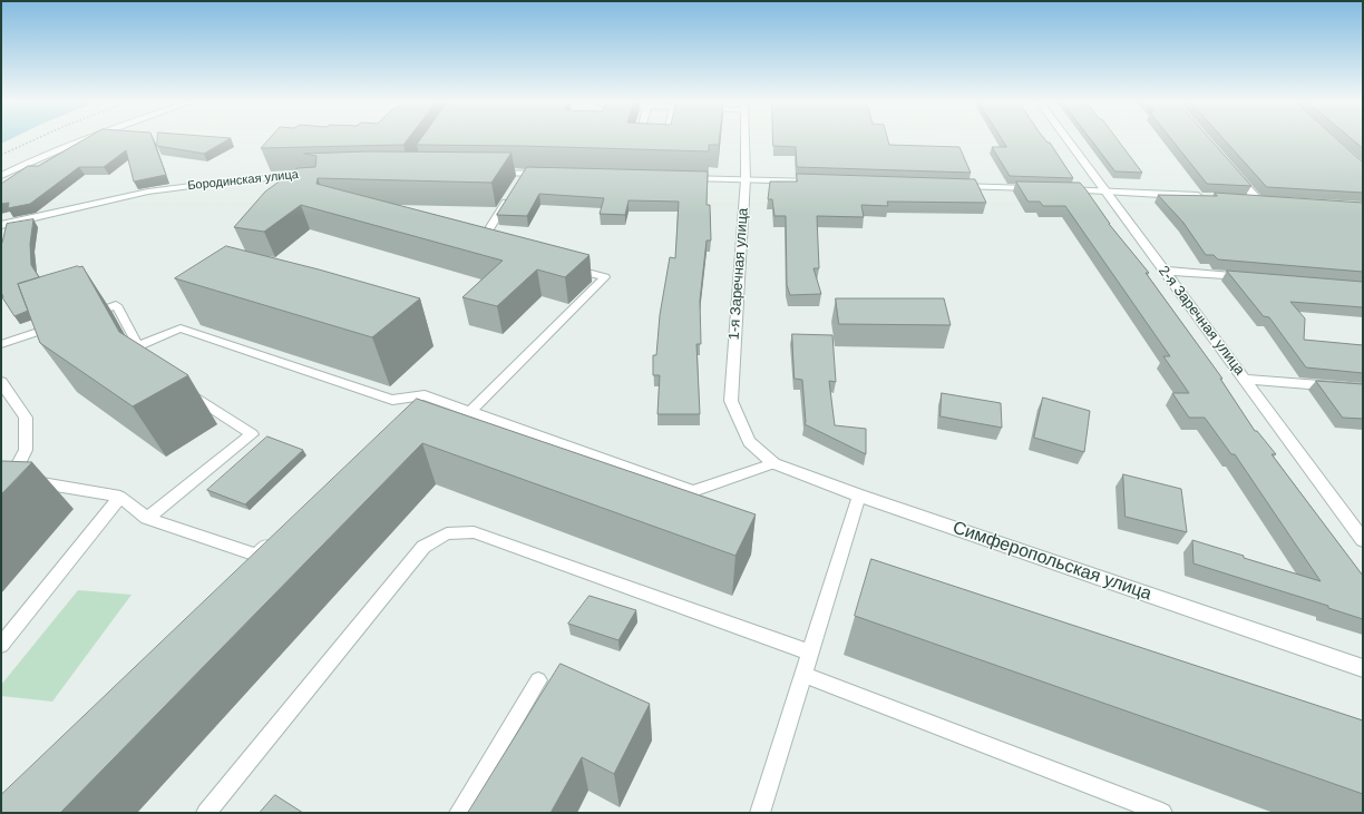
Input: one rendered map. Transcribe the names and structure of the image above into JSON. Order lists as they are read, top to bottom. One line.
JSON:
{"streets":{"street":["Бородинская улица","1-я Заречная улица","2-я Заречная улица","Симферопольская улица"]},"crossings":[["1-я Заречная улица","Симферопольская улица"]]}
